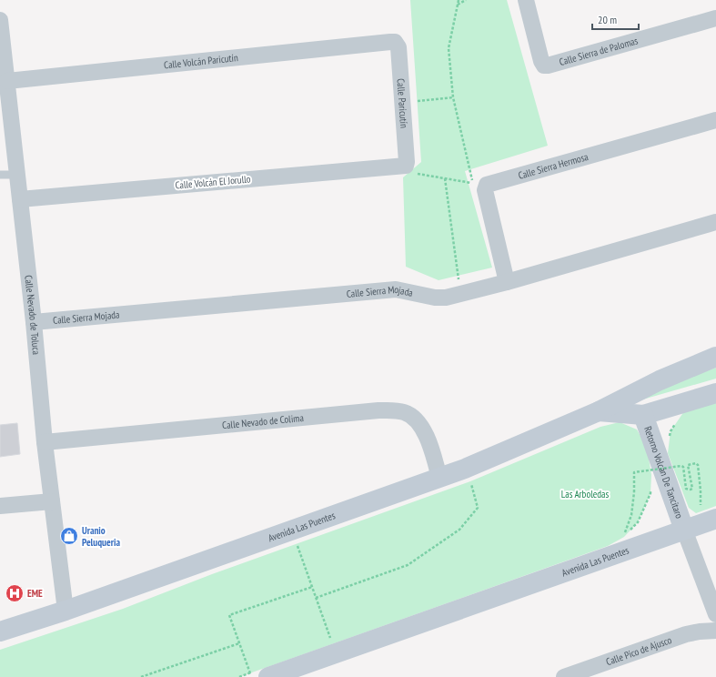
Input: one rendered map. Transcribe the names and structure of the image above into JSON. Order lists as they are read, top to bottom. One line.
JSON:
{"streets":{"street":["Calle Sierra de Palomas","Calle Volcán Paricutín","Calle Paricutín","Calle Sierra Hermosa","Calle Volcán El Jorullo","Calle Sierra Mojada","Calle Nevado de Toluca","Calle Nevado de Colima","Retorno Volcán De Tancítaro","Avenida Las Puentes","Calle Pico de Ajusco"]},"crossings":[["Calle Volcán Paricutín","Calle Paricutín"],["Calle Volcán Paricutín","Calle Nevado de Toluca"],["Calle Paricutín","Calle Volcán El Jorullo"],["Calle Sierra Hermosa","Calle Sierra Mojada"],["Calle Volcán El Jorullo","Calle Nevado de Toluca"],["Calle Sierra Mojada","Calle Nevado de Toluca"],["Calle Nevado de Toluca","Calle Nevado de Colima"],["Calle Nevado de Toluca","Avenida Las Puentes"],["Calle Nevado de Colima","Avenida Las Puentes"],["Retorno Volcán De Tancítaro","Avenida Las Puentes"]],"parks":["Las Arboledas"],"places":{"shop":["Uranio Peluqueria"],"hospital":["EME"]},"scale_bar":"20 m"}
